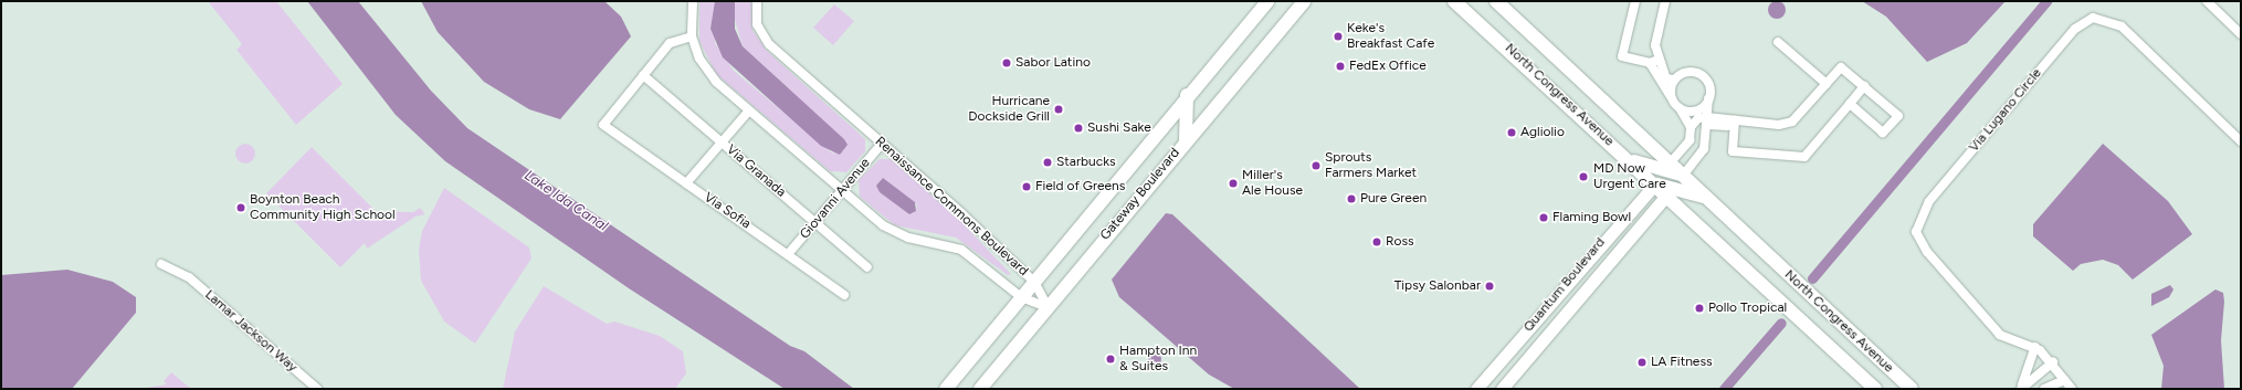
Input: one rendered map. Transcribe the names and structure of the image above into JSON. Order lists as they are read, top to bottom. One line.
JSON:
{"streets":{"main road":["North Congress Avenue","Gateway Boulevard"],"street":["Via Lugano Circle","Via Granada","Giovanni Avenue","Renaissance Commons Boulevard","Via Sofia","Quantum Boulevard","Lamar Jackson Way"]},"crossings":[["North Congress Avenue","Quantum Boulevard"],["Via Granada","Giovanni Avenue"],["Via Granada","Via Sofia"],["Gateway Boulevard","Renaissance Commons Boulevard"],["Giovanni Avenue","Renaissance Commons Boulevard"],["Giovanni Avenue","Via Sofia"]],"water":["Lake Ida Canal"],"places":["Keke's Breakfast Cafe","Sabor Latino","FedEx Office","Hurricane Dockside Grill","Sushi Sake","Agliolio","Starbucks","Sprouts Farmers Market","MD Now Urgent Care","Miller's Ale House","Field of Greens","Pure Green","Boynton Beach Community High School","Flaming Bowl","Ross","Tipsy Salonbar","Pollo Tropical","Hampton Inn & Suites","LA Fitness"]}
